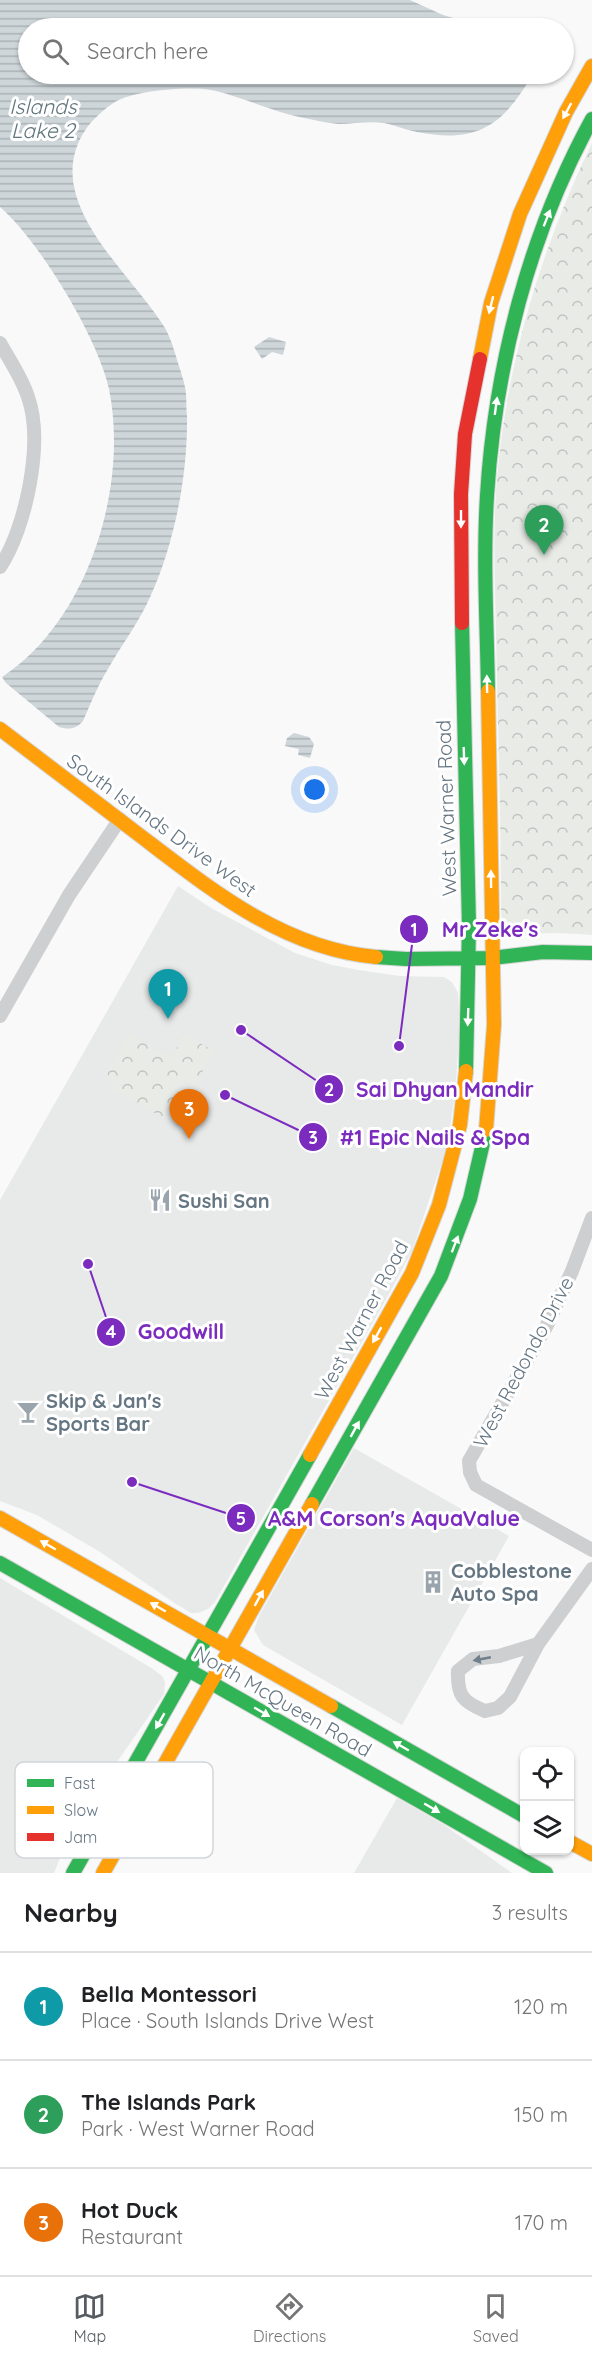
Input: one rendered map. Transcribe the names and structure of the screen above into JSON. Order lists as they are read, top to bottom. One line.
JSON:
{"streets":{"main road":["West Warner Road","South Islands Drive West","North McQueen Road"],"street":["West Redondo Drive"]},"crossings":[["West Warner Road","South Islands Drive West"],["West Warner Road","North McQueen Road"]],"water":["Islands Lake 2"],"places":{"other":["Sai Dhyan Mandir","Mr Zeke's","#1 Epic Nails & Spa","Goodwill","A&M Corson's AquaValue"],"restaurant":["Sushi San"],"bar":["Skip & Jan's Sports Bar"],"building":["Cobblestone Auto Spa"]},"legend":["Fast","Slow","Jam"],"page":{"search":"Search here","pins":["2","1","3"],"heading":["Nearby","3 results"],"list":[{"mark":"1","name":"Bella Montessori","note":"Place · South Islands Drive West","value":"120 m"},{"mark":"2","name":"The Islands Park","note":"Park · West Warner Road","value":"150 m"},{"mark":"3","name":"Hot Duck","note":"Restaurant","value":"170 m"}],"nav":["Map","Directions","Saved"]}}
